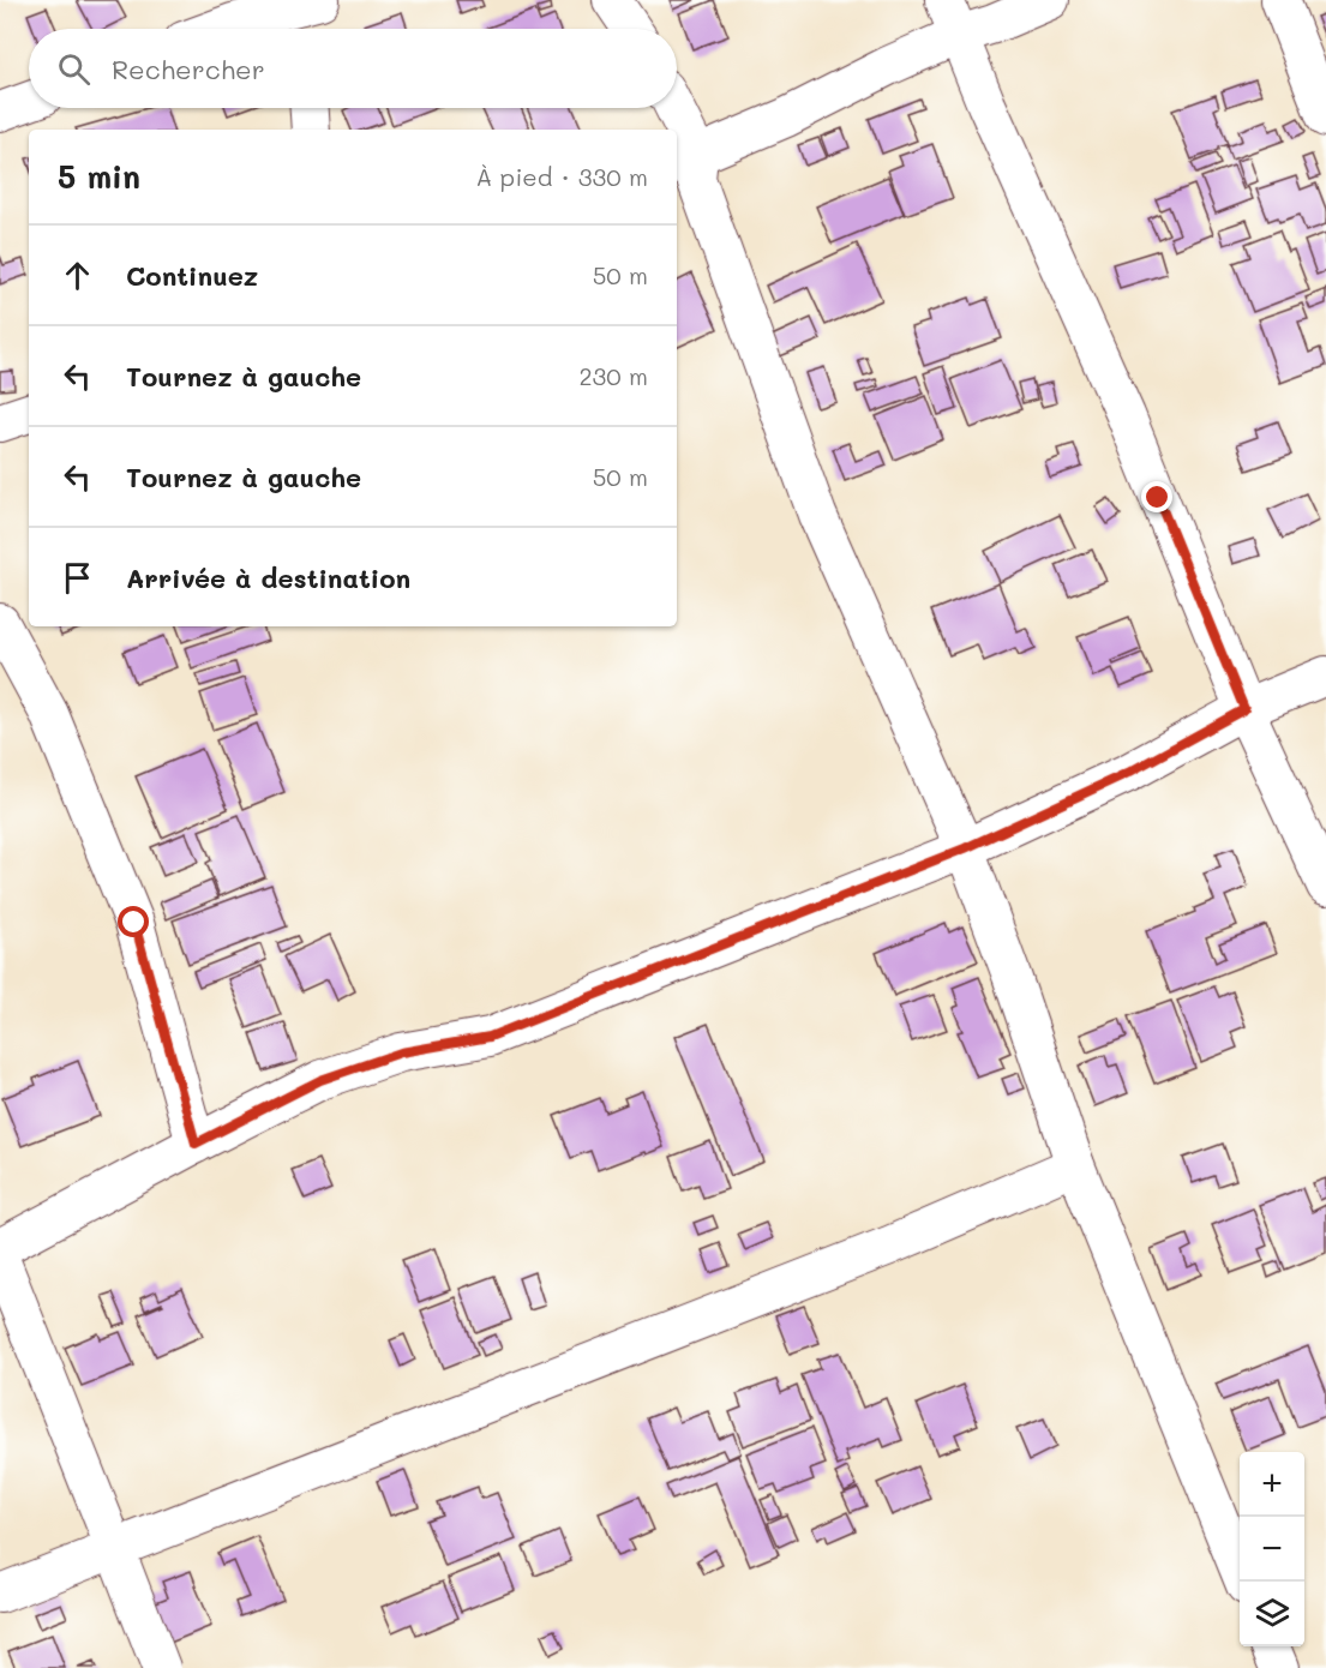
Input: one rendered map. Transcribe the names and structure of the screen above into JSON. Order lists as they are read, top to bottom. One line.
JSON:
{"page":{"search":"Rechercher","heading":["5 min","À pied · 330 m"],"list":[["Continuez","50 m"],["Tournez à gauche","230 m"],["Tournez à gauche","50 m"],"Arrivée à destination"],"map_buttons":["+","−"]}}
